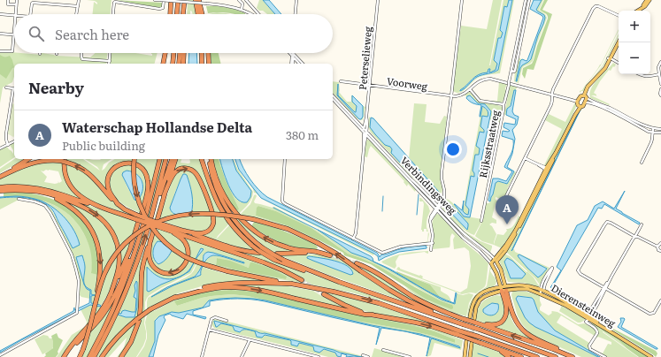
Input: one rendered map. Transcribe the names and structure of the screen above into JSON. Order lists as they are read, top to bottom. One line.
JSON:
{"streets":{"main road":["Verbindingsweg","Dierensteinweg"],"street":["Peterselieweg","Voorweg","Rijksstraatweg"]},"crossings":[["Peterselieweg","Voorweg"],["Peterselieweg","Verbindingsweg"],["Verbindingsweg","Dierensteinweg"]],"page":{"map_buttons":["+","−"],"search":"Search here","heading":"Nearby","list":[{"mark":"A","name":"Waterschap Hollandse Delta","note":"Public building","value":"380 m"}],"pins":"A"}}
